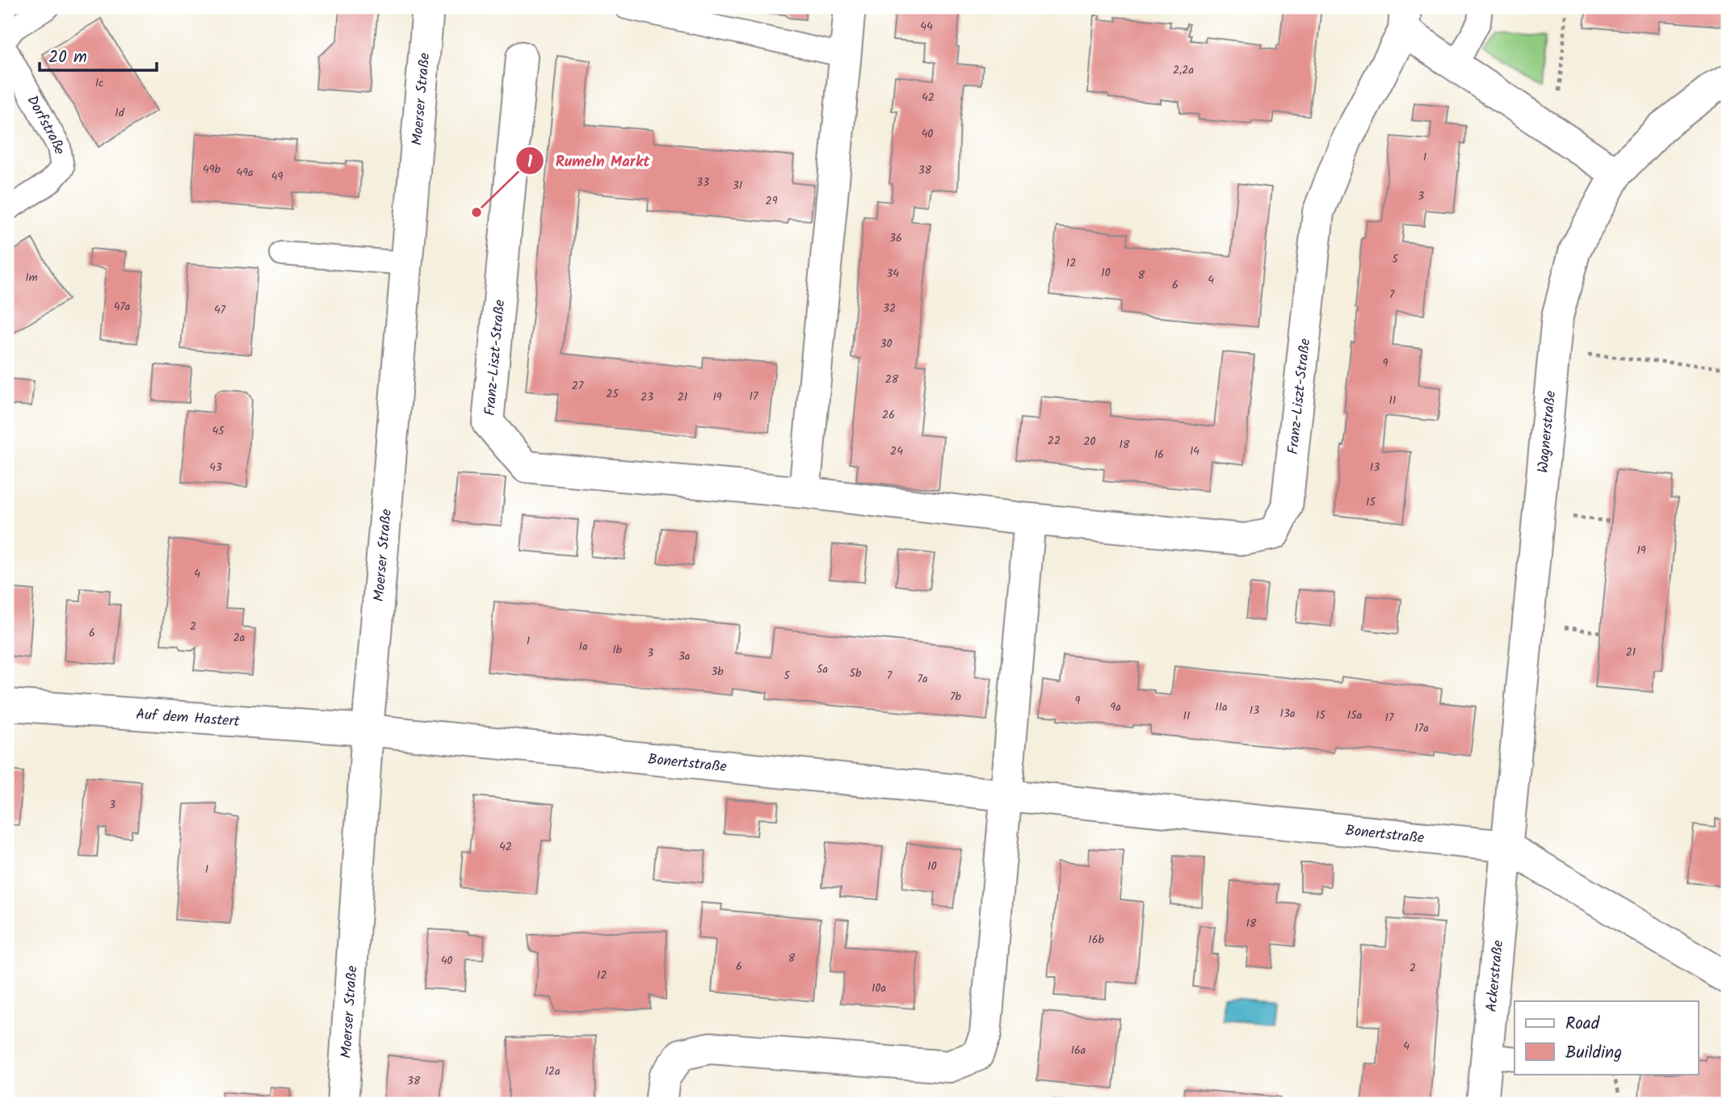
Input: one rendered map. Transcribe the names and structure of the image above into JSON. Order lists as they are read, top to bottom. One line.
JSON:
{"streets":{"street":["Moerser Straße","Franz-Liszt-Straße","Wagnerstraße","Auf dem Hastert","Bonertstraße","Ackerstraße"],"lane":["Dorfstraße"]},"crossings":[["Moerser Straße","Auf dem Hastert"],["Moerser Straße","Bonertstraße"],["Franz-Liszt-Straße","Wagnerstraße"],["Wagnerstraße","Bonertstraße"],["Wagnerstraße","Ackerstraße"],["Auf dem Hastert","Bonertstraße"],["Bonertstraße","Ackerstraße"]],"places":["Rumeln Markt"],"house_numbers":["44","2,2a","1c","42","1d","40","1","49b","38","49a","49","33","31","3","29","36","5","12","10","34","8","1m","4","6","7","47a","32","47","30","9","28","27","25","17","23","21","19","11","26","45","22","20","18","24","14","16","43","13","15","19","4","2","6","2a","1","1a","1b","21","3","3a","5a","3b","5b","5","7","7a","7b","9","9a","11a","13","13a","15","15a","11","17","17a","3","42","10","1","18","16b","8","40","6","2","12","10a","4","16a","12a","38"],"legend":["Road","Building"],"scale_bar":"20 m"}
